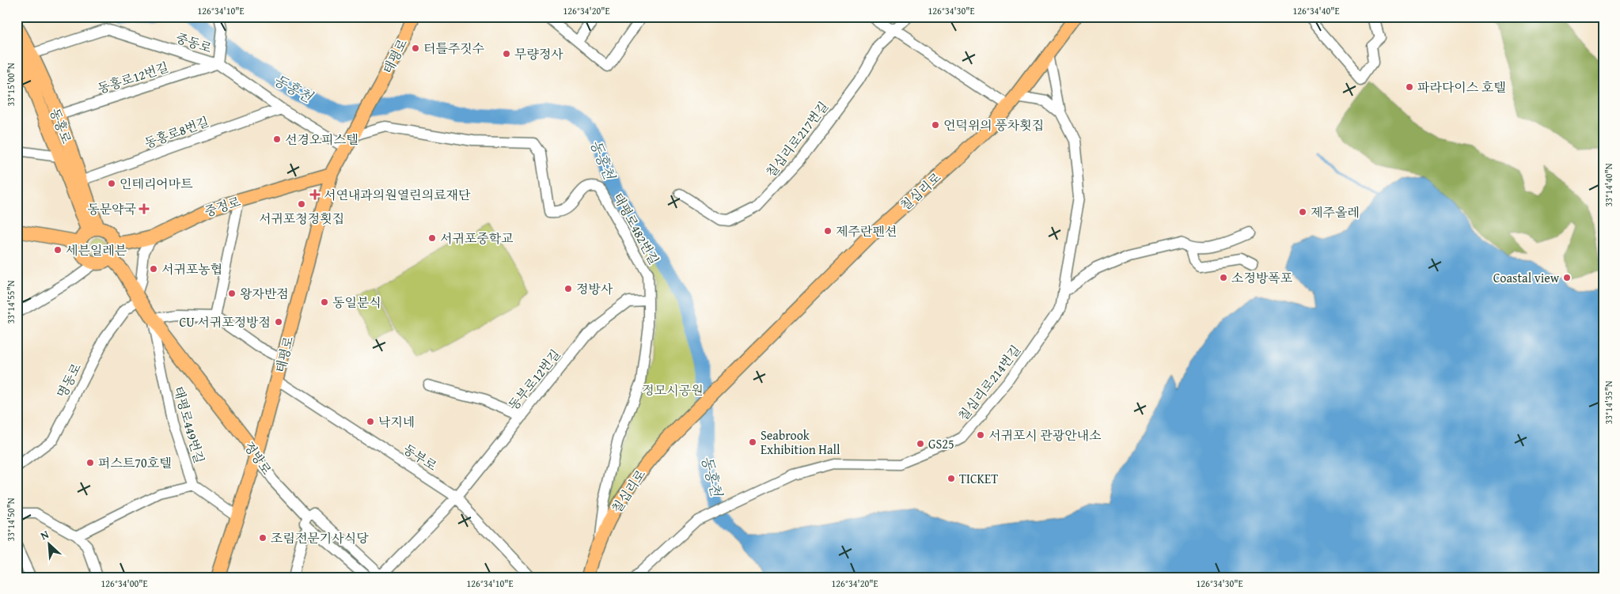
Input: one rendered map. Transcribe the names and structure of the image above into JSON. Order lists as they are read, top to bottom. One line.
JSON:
{"streets":{"main road":["태평로","동홍로","칠십리로","중정로","정방로"],"street":["중동로","동홍로12번길","동홍로8번길","칠십리로217번길","태평로482번길","동부로12번길","명동로","칠십리로214번길","태평로449번길","동부로"]},"crossings":[["중동로","태평로"],["중동로","동홍로12번길"],["중동로","동홍로"],["중동로","동홍로8번길"],["중동로","태평로482번길"],["태평로","중정로"],["태평로","태평로482번길"],["태평로","동부로"],["태평로","정방로"],["동홍로12번길","동홍로"],["동홍로","동홍로8번길"],["동홍로","중정로"],["동홍로","정방로"],["칠십리로","태평로482번길"],["칠십리로","칠십리로214번길"],["중정로","정방로"],["태평로482번길","동부로12번길"],["동부로12번길","동부로"],["명동로","정방로"],["태평로449번길","정방로"]],"water":["동홍천"],"parks":["정모시공원"],"places":{"other":["터틀주짓수","무량정사","파라다이스 호텔","언덕위의 풍차횟집","선경오피스텔","인테리어마트","서귀포청정횟집","제주올레","제주란펜션","서귀포중학교","세븐일레븐","서귀포농협","소정방폭포","Coastal view","정방사","왕자반점","동일분식","CU 서귀포정방점","낙지네","서귀포시 관광안내소","Seabrook Exhibition Hall","GS25","퍼스트70호텔","TICKET","조림전문기사식당"],"health":["서연내과의원열린의료재단","동문약국"]},"north":"top left","coordinates":["126°34'10\"E","126°34'20\"E","126°34'30\"E","126°34'40\"E","33°15'00\"N","33°14'40\"N","33°14'55\"N","33°14'35\"N","33°14'50\"N","126°34'00\"E"]}
